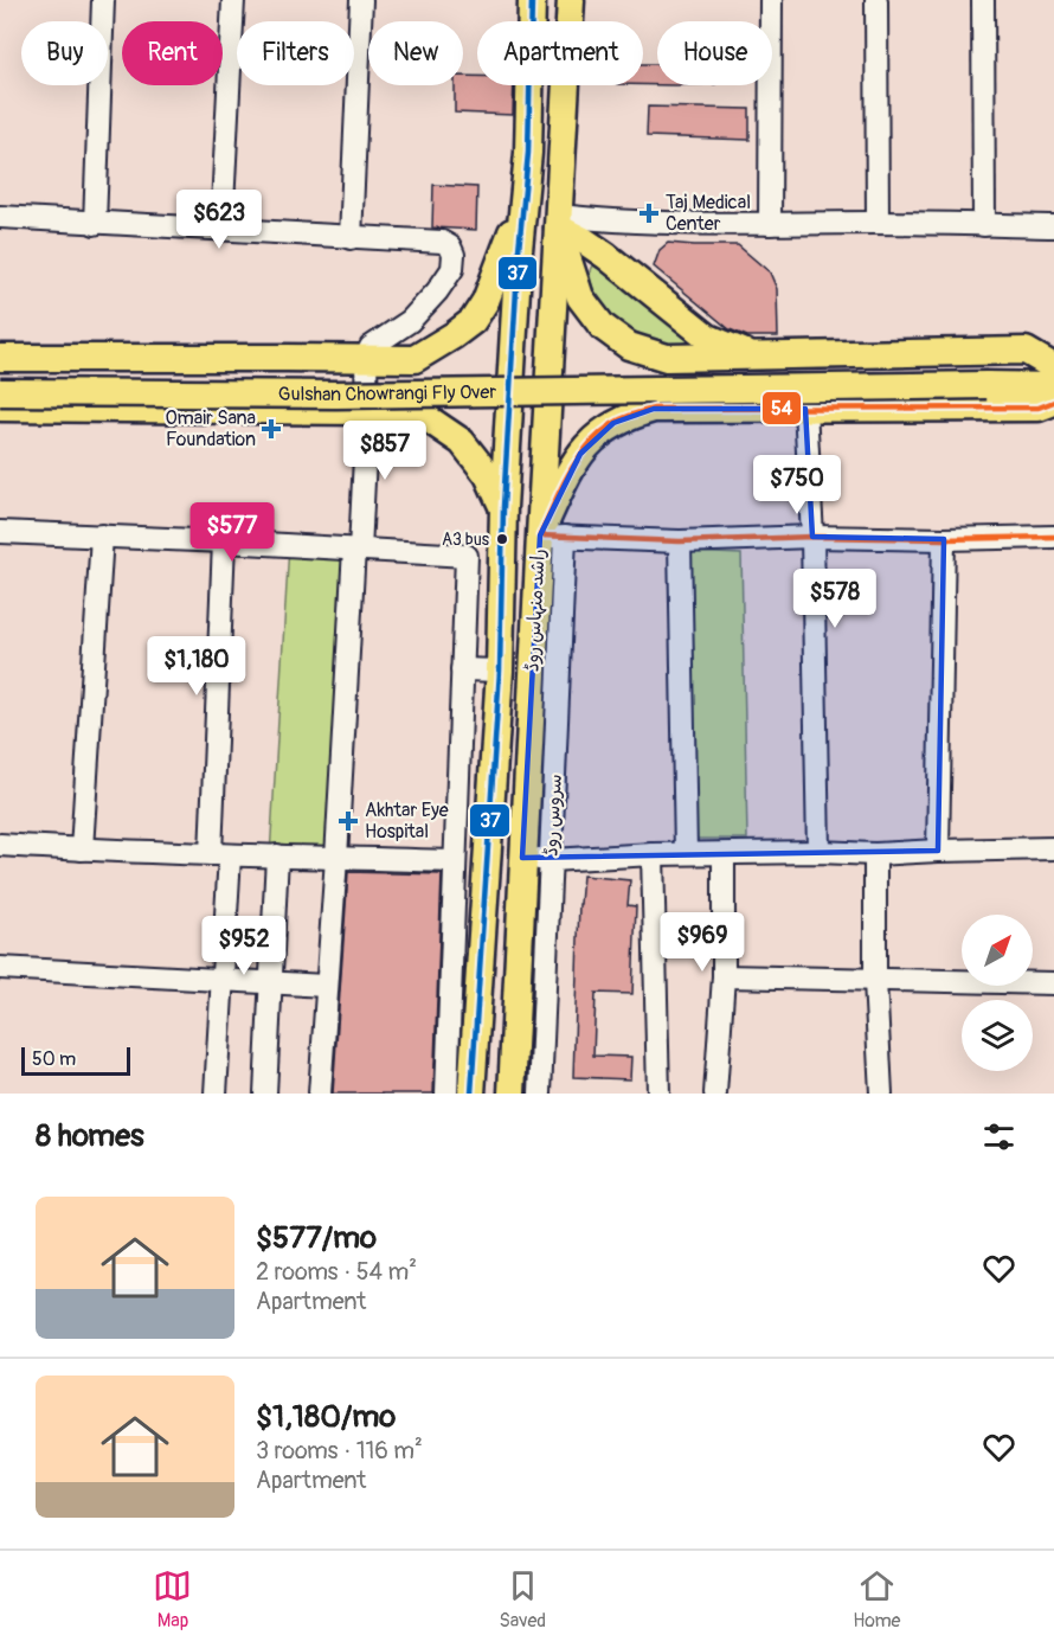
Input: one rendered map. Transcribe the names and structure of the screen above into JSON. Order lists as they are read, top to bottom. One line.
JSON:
{"streets":{"main road":["Gulshan Chowrangi Fly Over","راشد منہاس روڈ"],"street":["سروس روڈ"]},"crossings":[["راشد منہاس روڈ","سروس روڈ"]],"places":{"health":["Taj Medical Center","Omair Sana Foundation","Akhtar Eye Hospital"],"other":["A3 bus"]},"lines":["transit line 37","transit line 54"],"scale_bar":"50 m","north":"top right","page":{"chip":["Buy","Rent","Filters","New","Apartment","House"],"price":["$623","$857","$750","$577","$578","$1,180","$969","$952"],"scale":"50 m","heading":"8 homes","list":[{"name":"$577/mo","note":"2 rooms · 54 m² · Apartment"},{"name":"$1,180/mo","note":"3 rooms · 116 m² · Apartment"}],"tabs":["Map","Saved","Home"]}}
